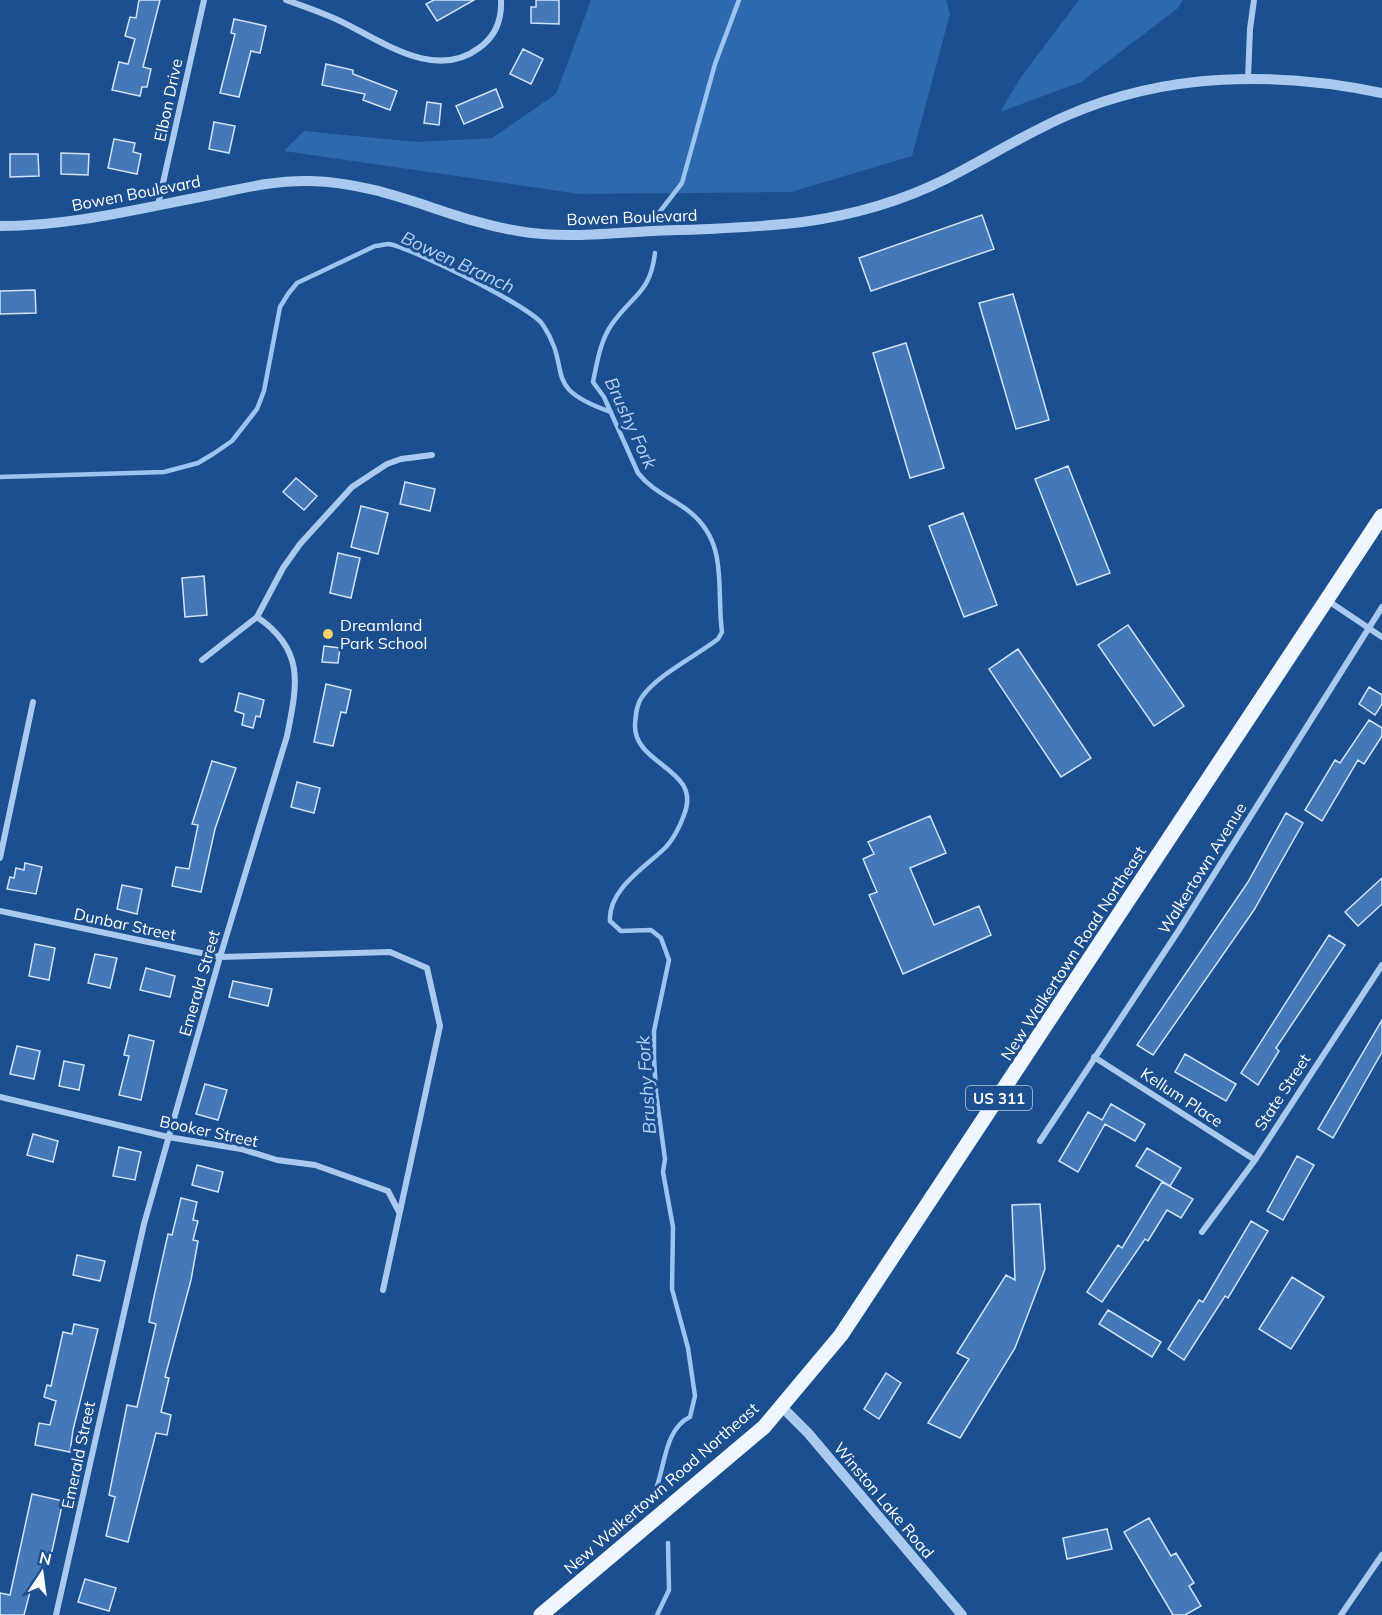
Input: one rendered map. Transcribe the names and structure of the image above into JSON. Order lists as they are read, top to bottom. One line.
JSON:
{"streets":{"main road":["New Walkertown Road Northeast","US 311"],"street":["Elbon Drive","Bowen Boulevard","Walkertown Avenue","Dunbar Street","Emerald Street","State Street","Kellum Place","Booker Street","Winston Lake Road"]},"crossings":[["Elbon Drive","Bowen Boulevard"],["Walkertown Avenue","Kellum Place"],["Dunbar Street","Emerald Street"],["Dunbar Street","Booker Street"],["New Walkertown Road Northeast","Winston Lake Road"],["Emerald Street","Booker Street"],["State Street","Kellum Place"]],"water":["Bowen Branch","Brushy Fork"],"places":["Dreamland Park School"],"north":"top"}
